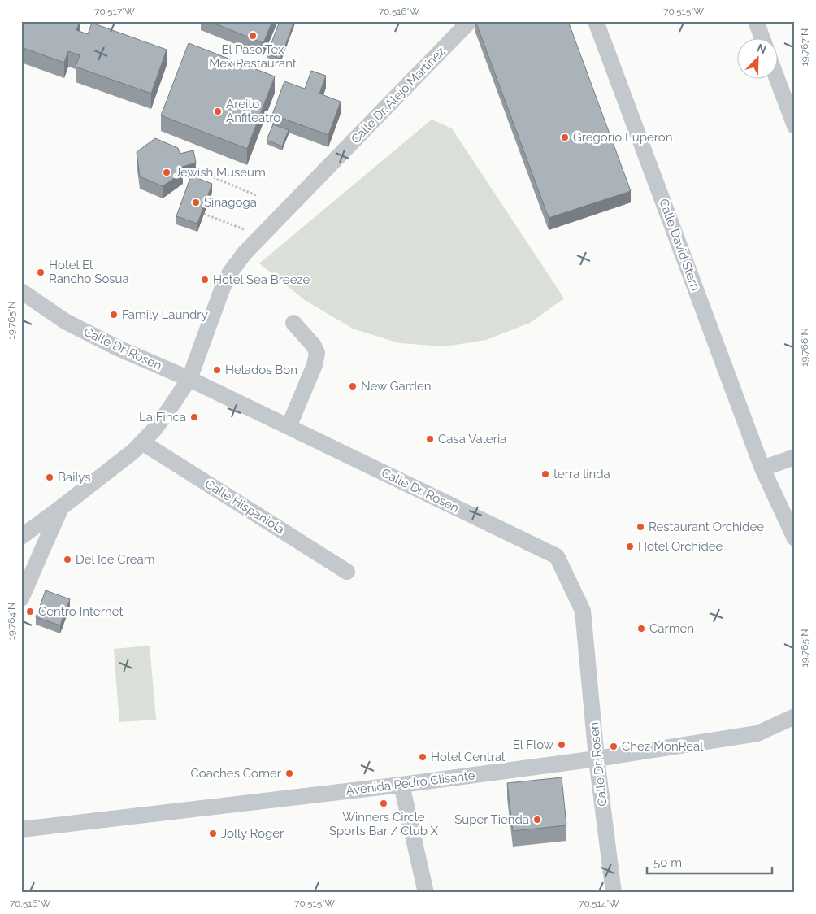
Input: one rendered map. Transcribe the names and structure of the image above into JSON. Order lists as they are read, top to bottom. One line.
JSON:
{"streets":{"street":["Calle Dr. Alejo Martínez","Calle David Stern","Calle Dr. Rosen","Calle Hispaniola","Avenida Pedro Clisante"]},"crossings":[["Calle Dr. Alejo Martínez","Calle Dr. Rosen"],["Calle Dr. Alejo Martínez","Calle Hispaniola"],["Calle Dr. Rosen","Avenida Pedro Clisante"]],"places":["El Paso Tex Mex Restaurant","Areito Anfiteatro","Gregorio Luperon","Jewish Museum","Sinagoga","Hotel El Rancho Sosua","Hotel Sea Breeze","Family Laundry","Helados Bon","New Garden","La Finca","Casa Valeria","terra linda","Bailys","Restaurant Orchidee","Hotel Orchidee","Del Ice Cream","Centro Internet","Carmen","El Flow","Chez MonReal","Hotel Central","Coaches Corner","Winners Circle Sports Bar / Club X","Super Tienda","Jolly Roger"],"scale_bar":"50 m","north":"top right","coordinates":["70.517°W","70.516°W","70.515°W","19.767°N","19.765°N","19.766°N","19.764°N","70.514°W"]}
